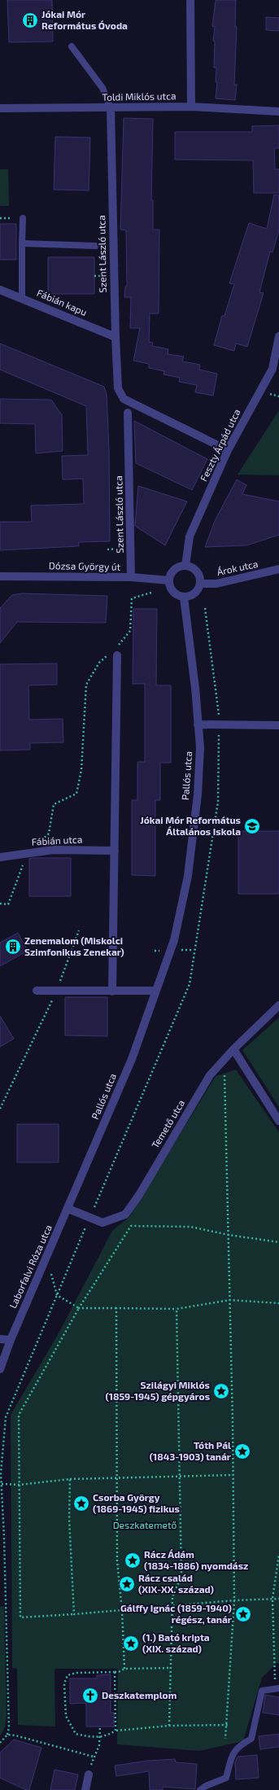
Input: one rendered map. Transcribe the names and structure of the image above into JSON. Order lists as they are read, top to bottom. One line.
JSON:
{"streets":{"street":["Toldi Miklós utca","Szent László utca","Fábián kapu","Feszty Árpád utca","Dózsa György út","Árok utca","Pallós utca","Fábián utca","Temető utca","Laborfalvi Róza utca"]},"crossings":[["Toldi Miklós utca","Szent László utca"],["Szent László utca","Fábián kapu"],["Szent László utca","Feszty Árpád utca"],["Szent László utca","Dózsa György út"],["Feszty Árpád utca","Dózsa György út"],["Feszty Árpád utca","Árok utca"],["Feszty Árpád utca","Pallós utca"],["Dózsa György út","Árok utca"],["Dózsa György út","Pallós utca"],["Árok utca","Pallós utca"],["Pallós utca","Temető utca"],["Pallós utca","Laborfalvi Róza utca"],["Temető utca","Laborfalvi Róza utca"]],"parks":["Deszkatemető"],"places":{"building":["Jókai Mór Református Óvoda","Zenemalom (Miskolci Szimfonikus Zenekar)"],"school or university":["Jókai Mór Református Általános Iskola"],"place":["Szilágyi Miklós (1859-1945) gépgyáros","Tóth Pál (1843-1903) tanár","Csorba György (1869-1945) fizikus","Rácz Ádám (1834-1886) nyomdász","Rácz család (XIX-XX. század)","Gálffy Ignác (1859-1940) régész, tanár","(1.) Bató kripta (XIX. század)"],"church":["Deszkatemplom"]}}
